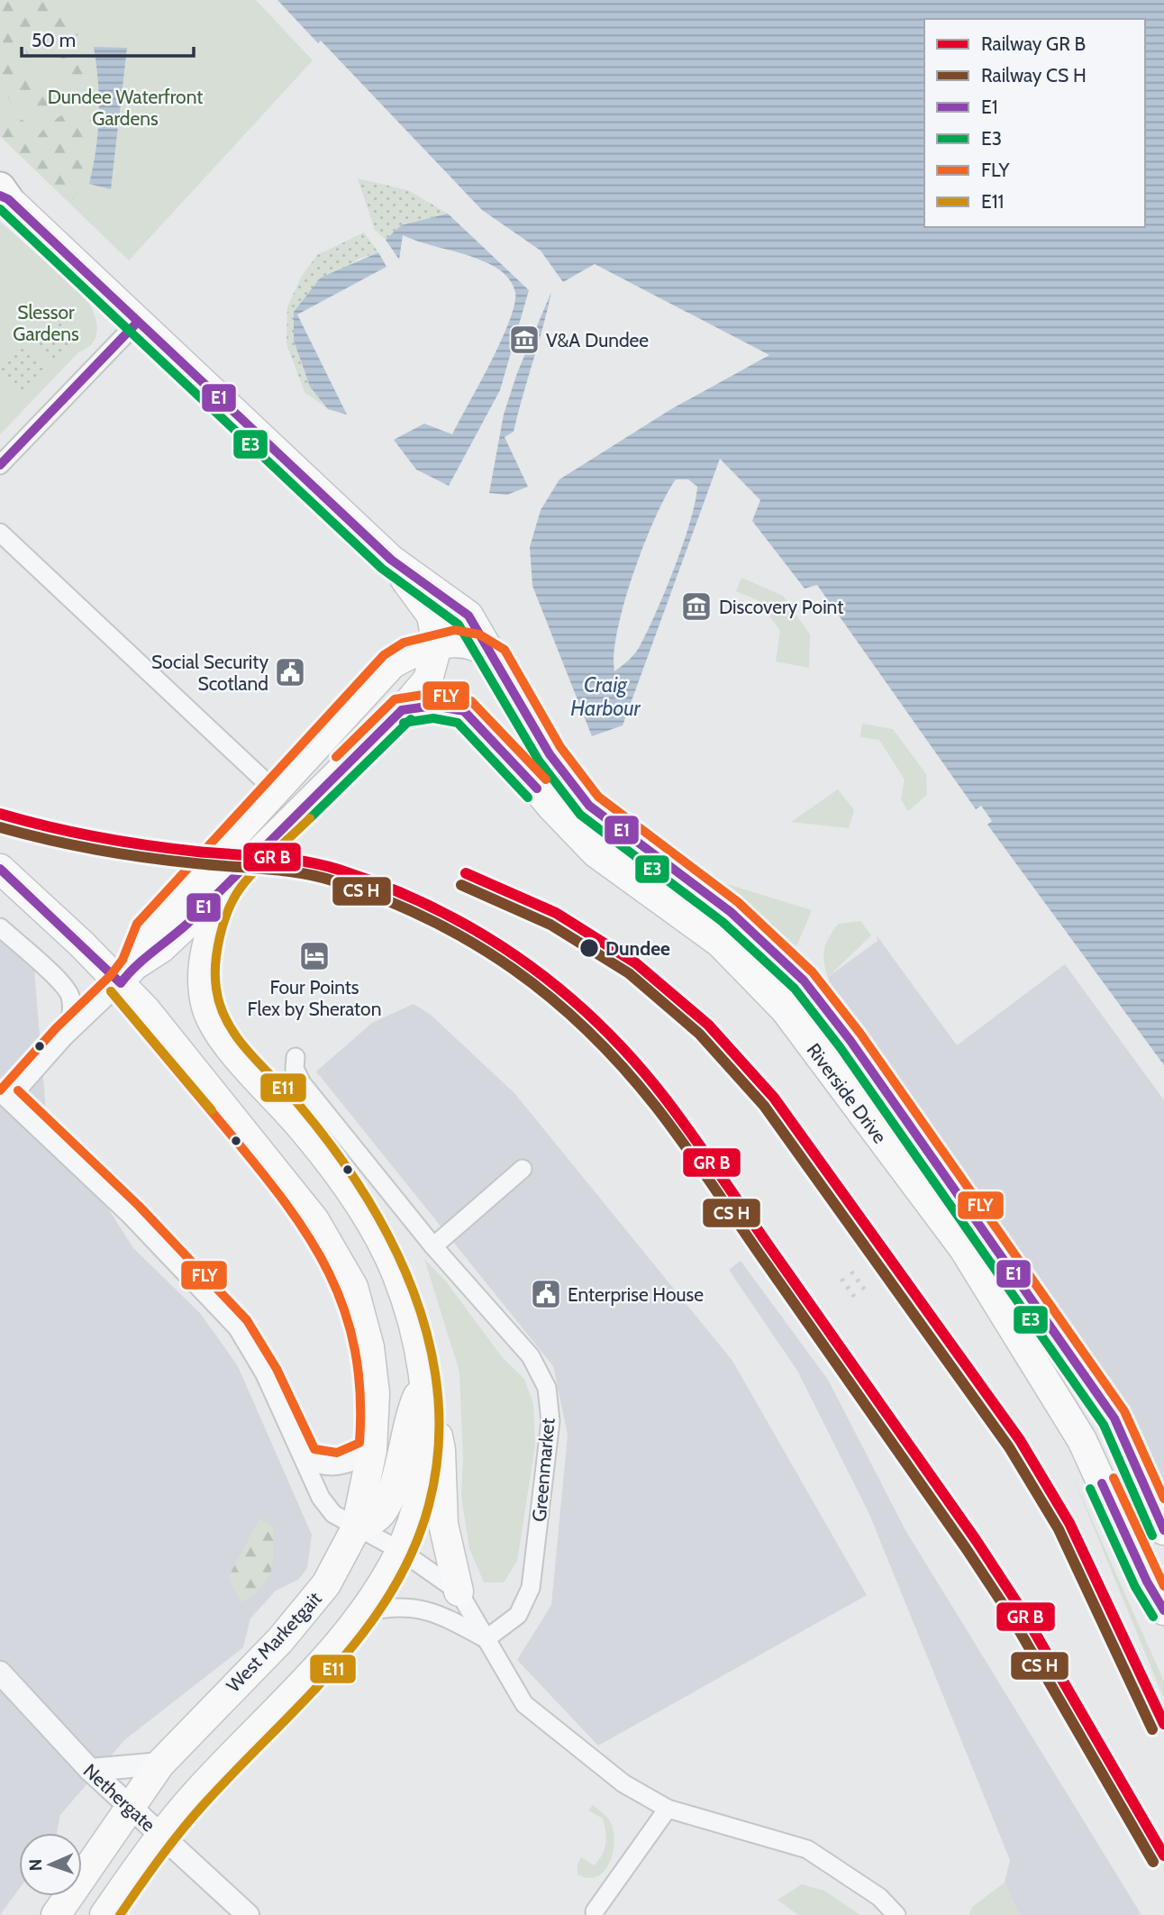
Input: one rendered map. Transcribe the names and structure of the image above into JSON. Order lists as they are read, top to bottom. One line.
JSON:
{"streets":{"main road":["Riverside Drive","West Marketgait"],"street":["Greenmarket","Nethergate"]},"crossings":[["West Marketgait","Nethergate"]],"water":["Craig Harbour"],"parks":["Dundee Waterfront Gardens","Slessor Gardens"],"places":{"museum":["V&A Dundee","Discovery Point"],"public building":["Social Security Scotland","Enterprise House"],"other":["Dundee"],"hotel":["Four Points Flex by Sheraton"]},"lines":["transit line E1","transit line E3","transit line FLY","transit line E11"],"legend":["Railway GR B","Railway CS H","E1","E3","FLY","E11"],"scale_bar":"50 m","north":"left"}
